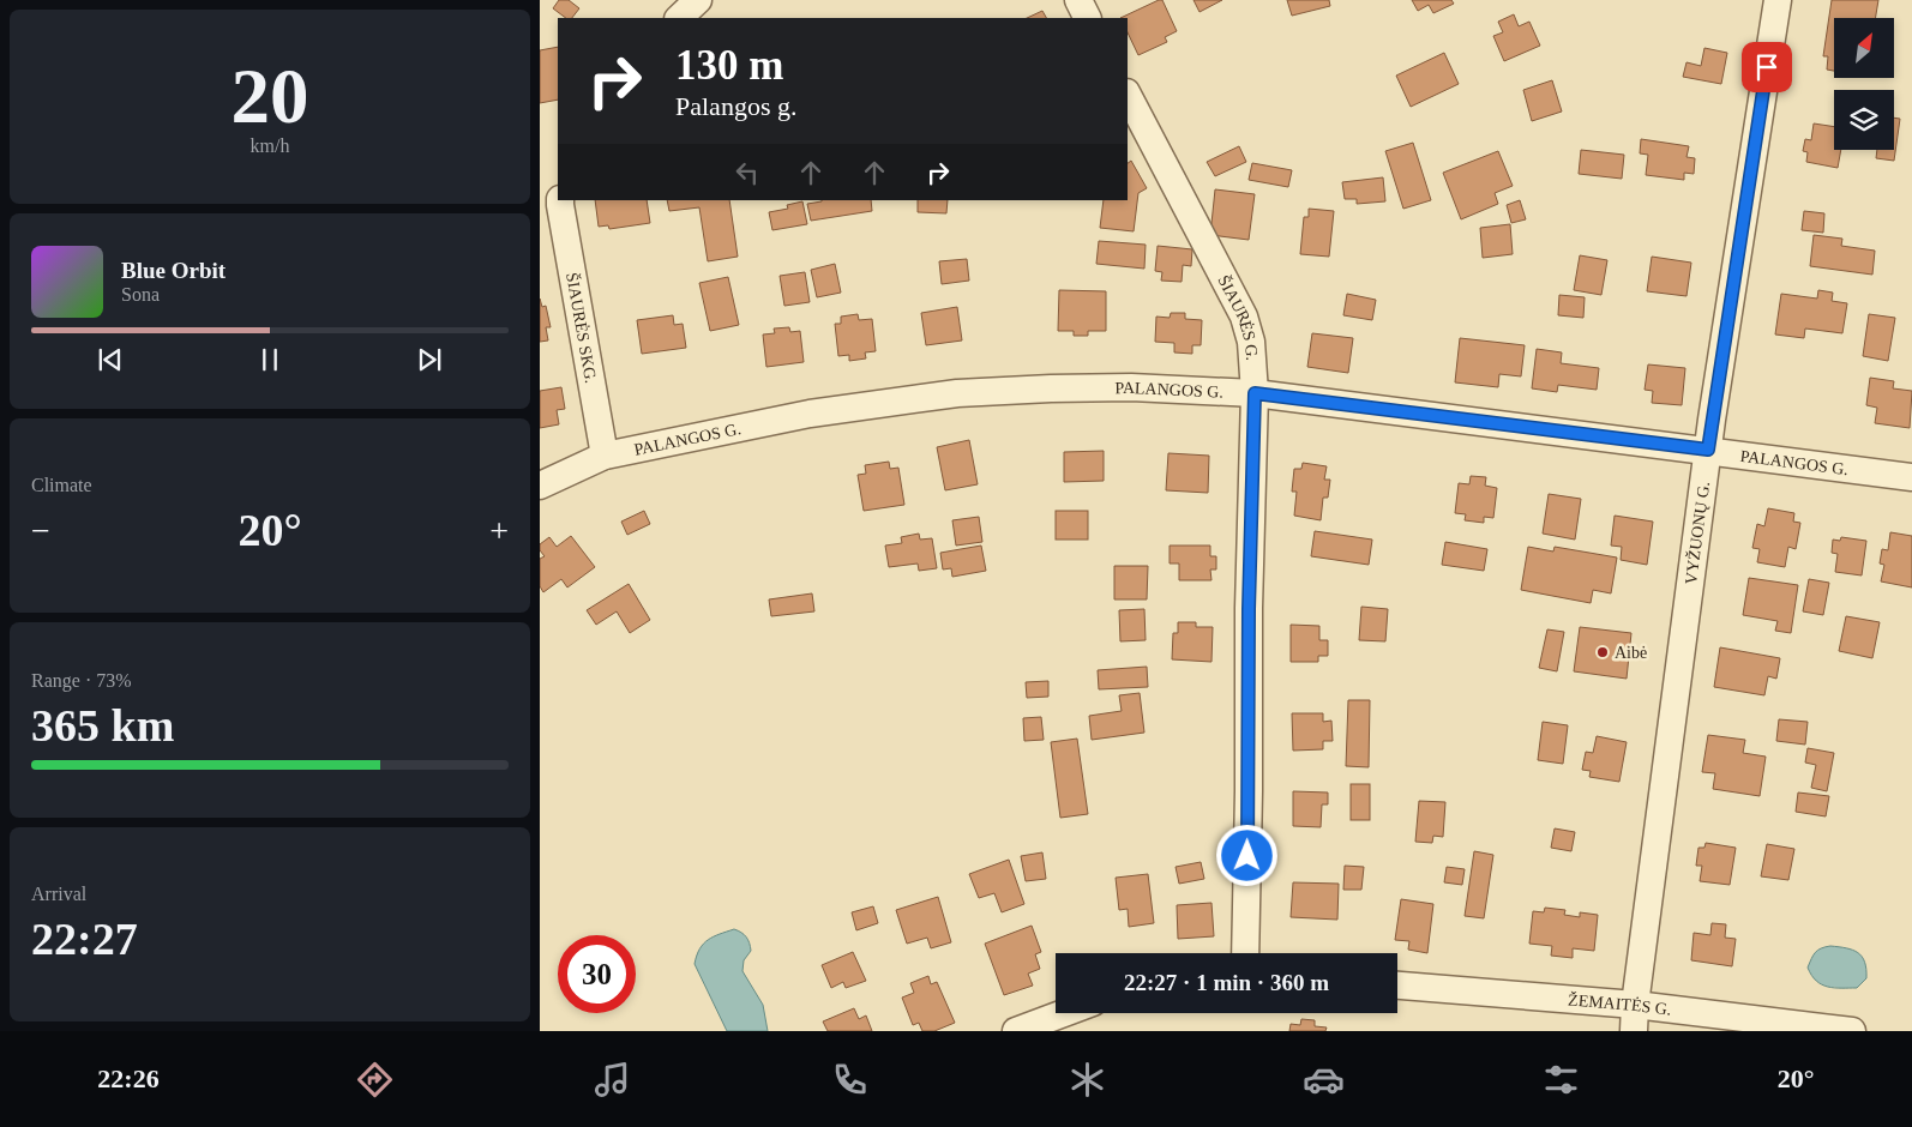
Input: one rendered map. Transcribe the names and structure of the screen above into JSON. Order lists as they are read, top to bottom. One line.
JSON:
{"streets":{"street":["ŠIAURĖS G.","ŠIAURĖS SKG.","PALANGOS G.","VYŽUONŲ G.","ŽEMAITĖS G."]},"crossings":[["ŠIAURĖS G.","PALANGOS G."],["ŠIAURĖS SKG.","PALANGOS G."],["PALANGOS G.","VYŽUONŲ G."],["VYŽUONŲ G.","ŽEMAITĖS G."]],"places":["Aibė"],"north":"top right","page":{"tile":[["20","km/h"],"Climate",["Range · 73%","365 km"],["Arrival","22:27"]],"turn":["130 m","Palangos g."],"song":["Blue Orbit","Sona"],"heat":["−","20°","+"],"limit":"30","trip":"22:27 · 1 min · 360 m","tabs":["22:26","20°"]}}
